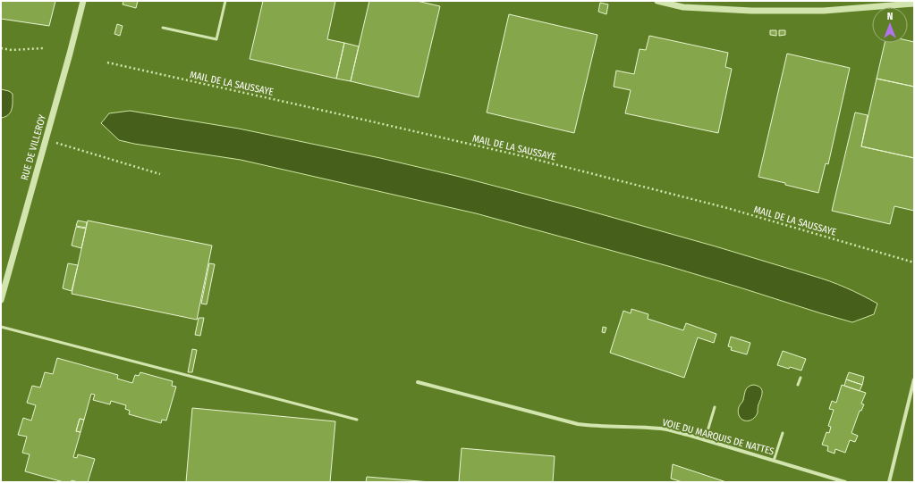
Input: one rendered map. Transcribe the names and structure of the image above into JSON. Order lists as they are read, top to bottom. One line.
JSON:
{"streets":{"street":["RUE DE VILLEROY","VOIE DU MARQUIS DE NATTES"],"path":["MAIL DE LA SAUSSAYE"]},"north":"top"}
